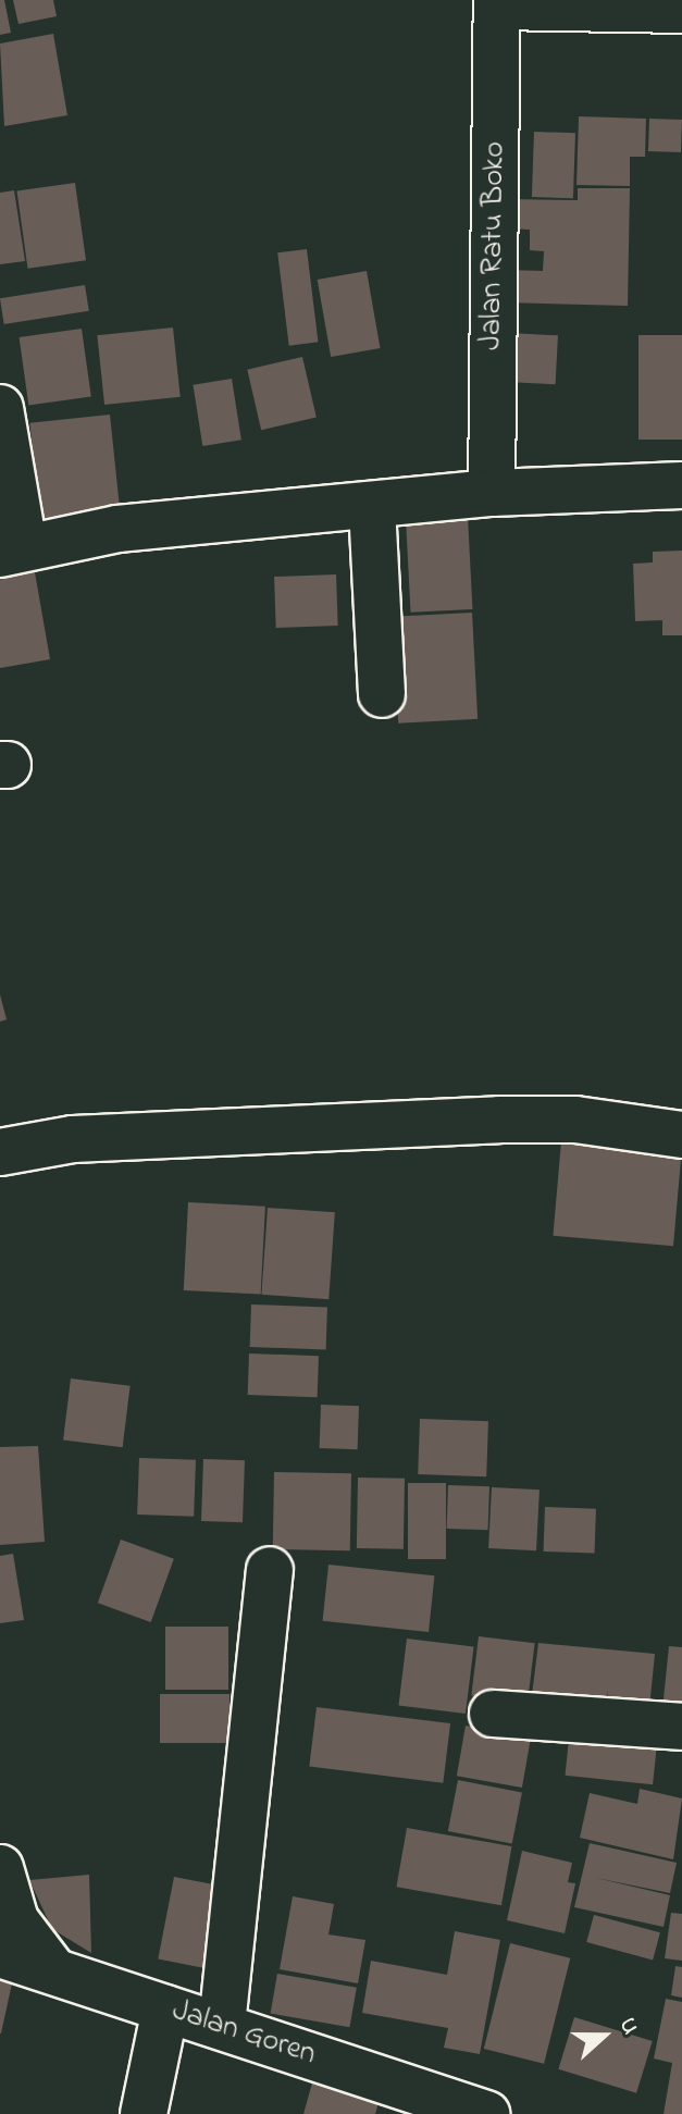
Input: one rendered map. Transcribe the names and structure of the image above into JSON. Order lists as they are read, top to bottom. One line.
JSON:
{"streets":{"street":["Jalan Ratu Boko","Jalan Goren"]},"north":"right"}
